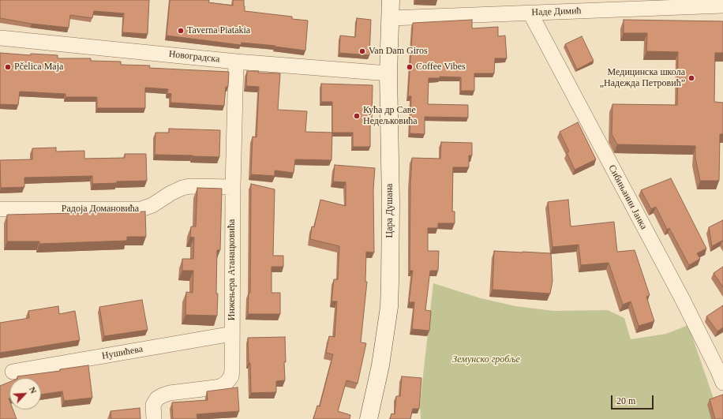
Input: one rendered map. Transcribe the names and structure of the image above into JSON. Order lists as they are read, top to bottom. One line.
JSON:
{"streets":{"main road":["Цара Душана"],"street":["Наде Димић","Новоградска","Сибињанин Јанка","Радоја Домановића","Инжењера Атанацковића","Нушићева"]},"crossings":[["Наде Димић","Сибињанин Јанка"],["Наде Димић","Цара Душана"],["Новоградска","Цара Душана"],["Новоградска","Инжењера Атанацковића"],["Радоја Домановића","Инжењера Атанацковића"],["Инжењера Атанацковића","Нушићева"]],"parks":["Земунско гробље"],"places":["Taverna Piatakia","Van Dam Giros","Pčelica Maja","Coffee Vibes","Медицинска школа „Надежда Петровић”","Кућа др Саве Недељковића"],"scale_bar":"20 m","north":"top right"}
